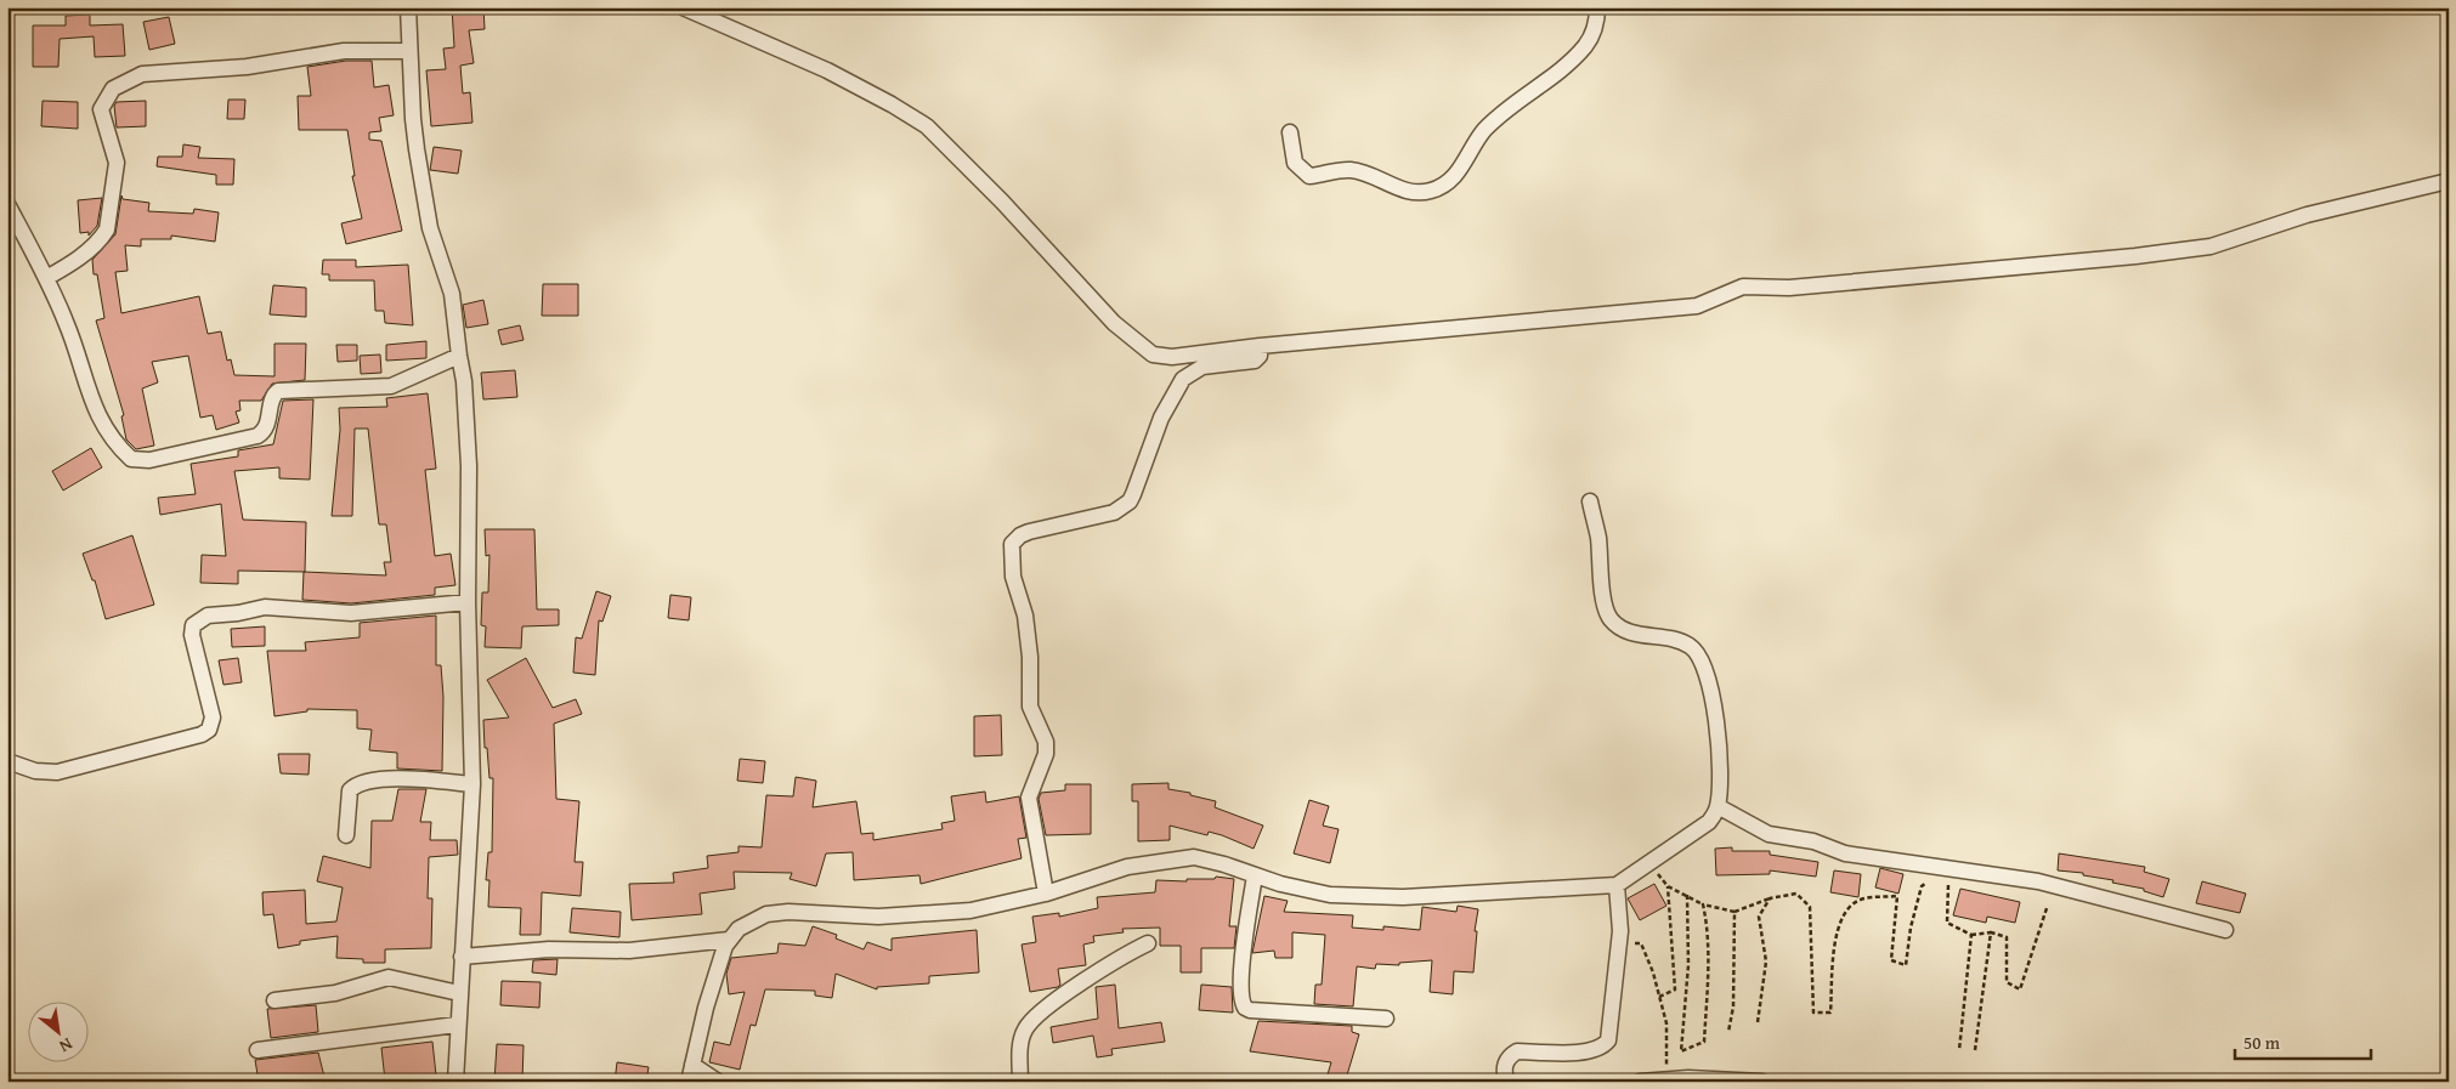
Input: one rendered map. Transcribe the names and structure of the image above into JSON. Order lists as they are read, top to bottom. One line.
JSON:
{"scale_bar":"50 m","north":"bottom right"}
